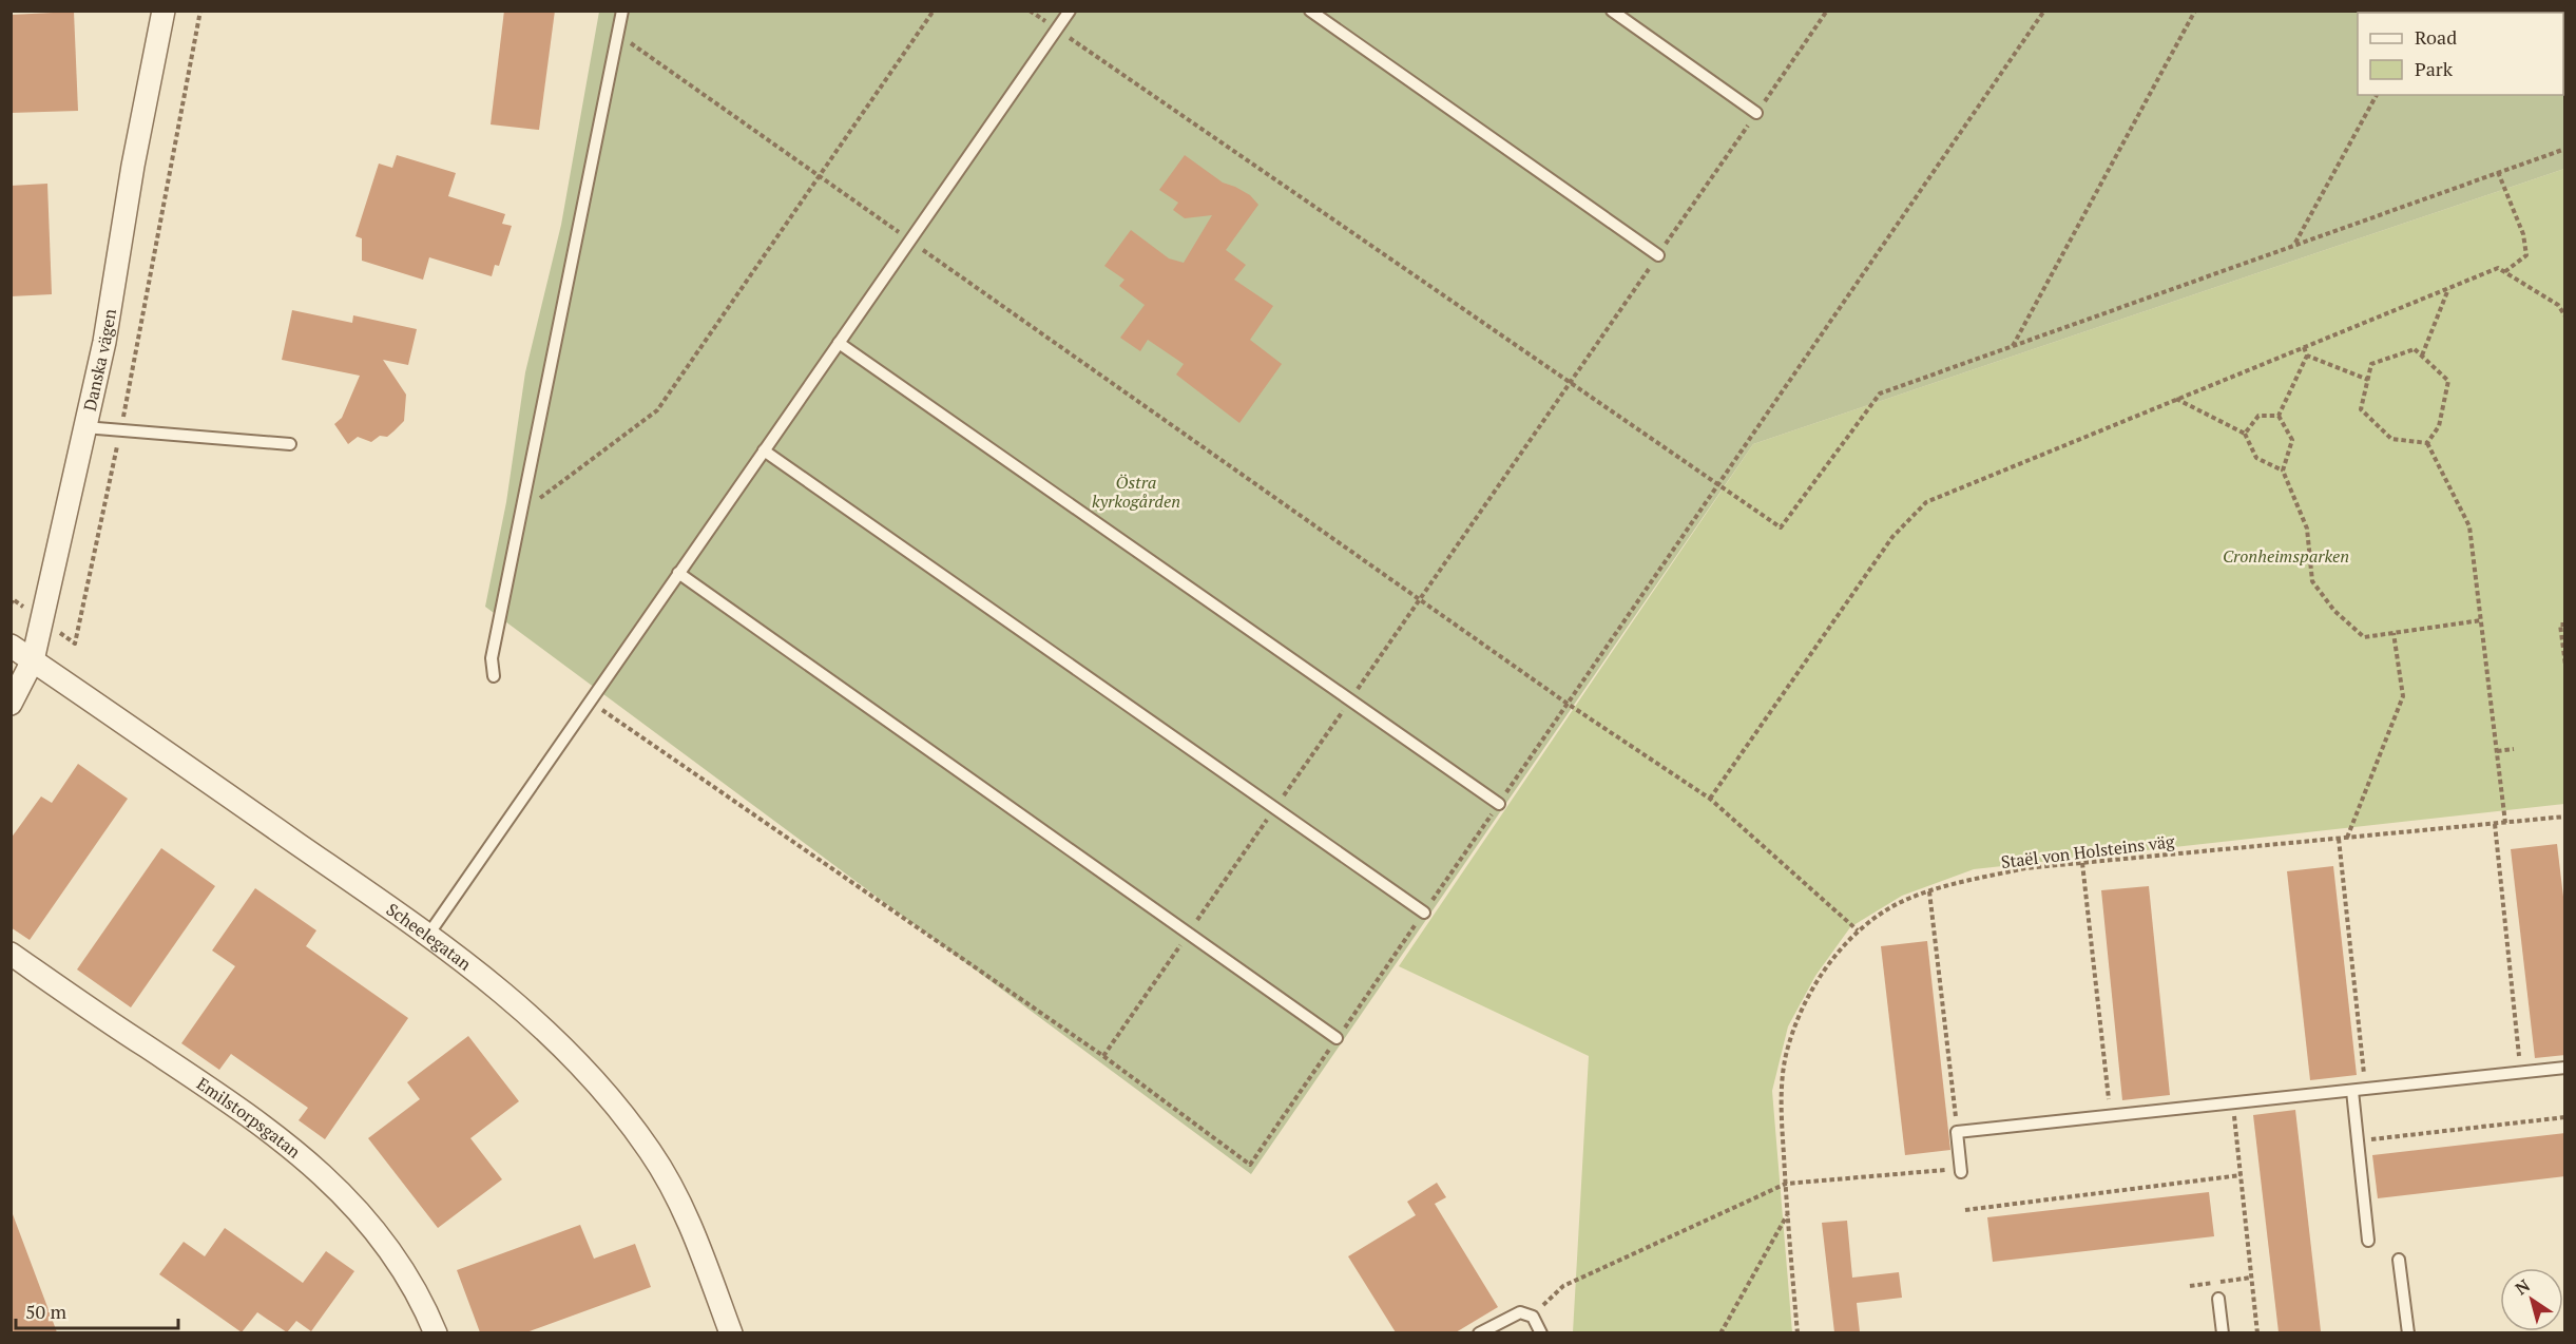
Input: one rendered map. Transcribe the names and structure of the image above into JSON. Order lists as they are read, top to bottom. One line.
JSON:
{"streets":{"street":["Danska vägen","Scheelegatan","Emilstorpsgatan"],"path":["Staël von Holsteins väg"]},"crossings":[["Danska vägen","Scheelegatan"]],"parks":["Östra kyrkogården","Cronheimsparken"],"legend":["Road","Park"],"scale_bar":"50 m","north":"top left"}
